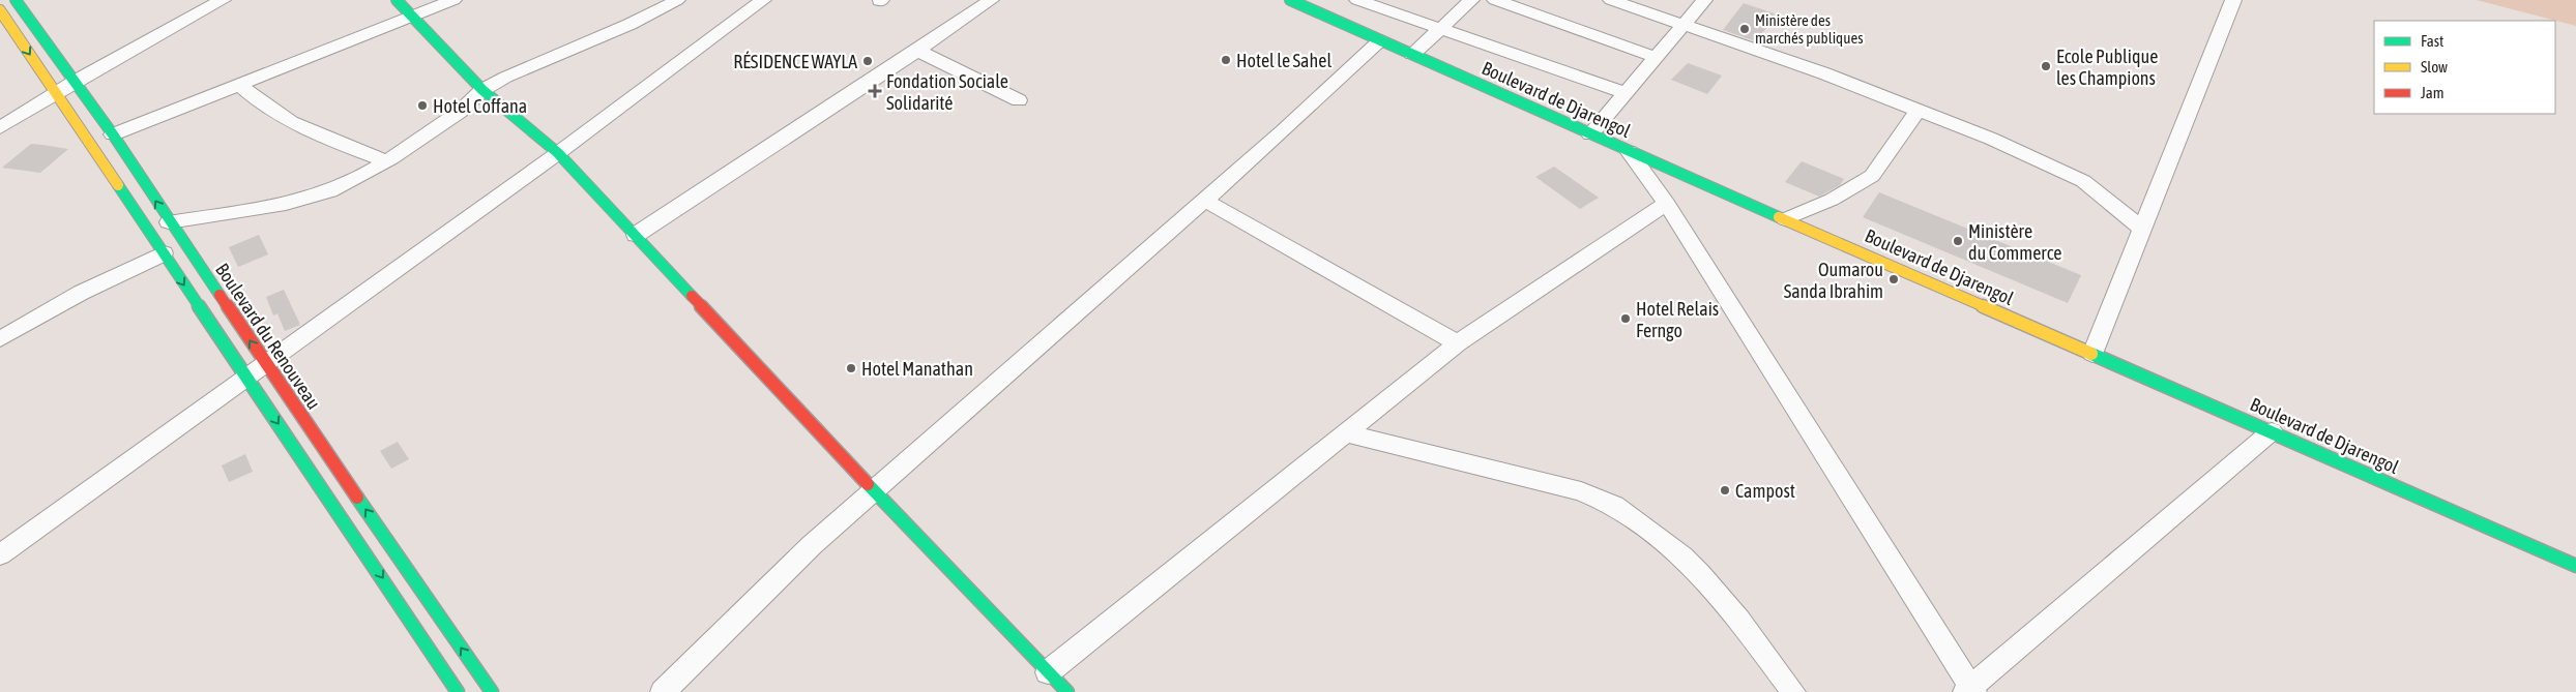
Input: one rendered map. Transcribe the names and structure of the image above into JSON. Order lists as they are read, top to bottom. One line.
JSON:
{"streets":{"main road":["Boulevard de Djarengol","Boulevard du Renouveau"]},"places":{"other":["Ministère des marchés publiques","Hotel le Sahel","RÉSIDENCE WAYLA","Ecole Publique les Champions","Hotel Coffana","Ministère du Commerce","Oumarou Sanda Ibrahim","Hotel Relais Ferngo","Hotel Manathan","Campost"],"health":["Fondation Sociale Solidarité"]},"legend":["Fast","Slow","Jam"]}
